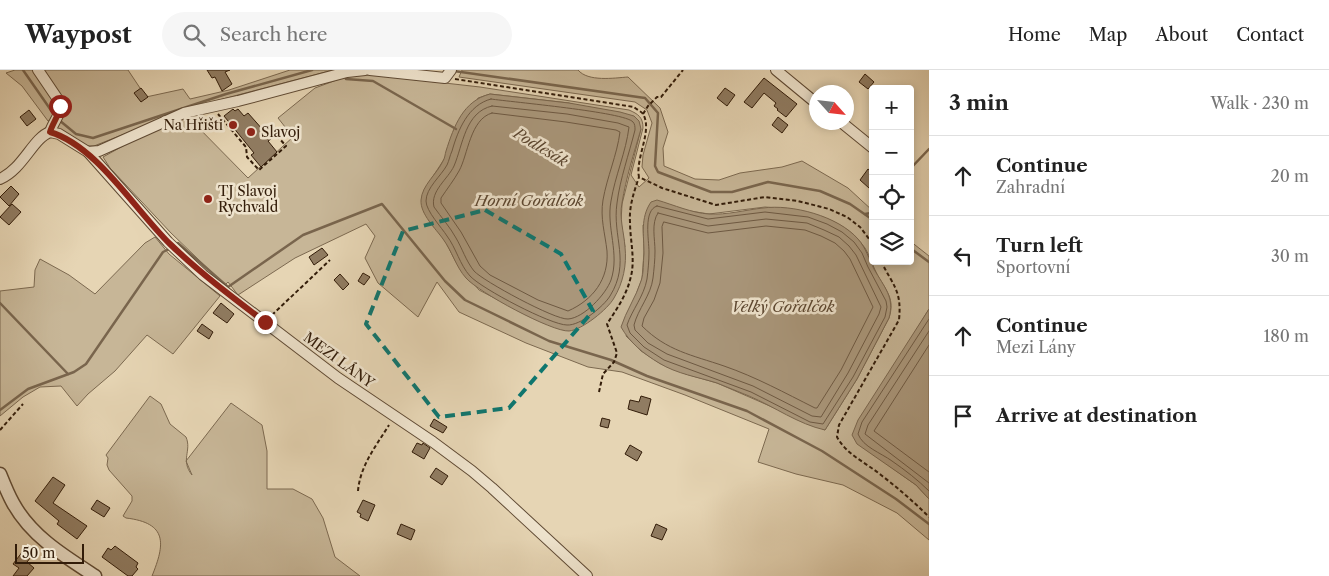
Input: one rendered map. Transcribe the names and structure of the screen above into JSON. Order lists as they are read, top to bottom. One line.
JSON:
{"streets":{"street":["MEZI LÁNY"]},"water":["Podlesák","Horní Gořalčok","Velký Gořalčok"],"places":["Na Hřišti","Slavoj","TJ Slavoj Rychvald"],"scale_bar":"50 m","north":"bottom right","page":{"header":"Waypost","search":"Search here","nav":["Home","Map","About","Contact"],"heading":["3 min","Walk · 230 m"],"map_buttons":["+","−"],"list":[["Continue","Zahradní","20 m"],["Turn left","Sportovní","30 m"],["Continue","Mezi Lány","180 m"],"Arrive at destination"],"scale":"50 m"}}
